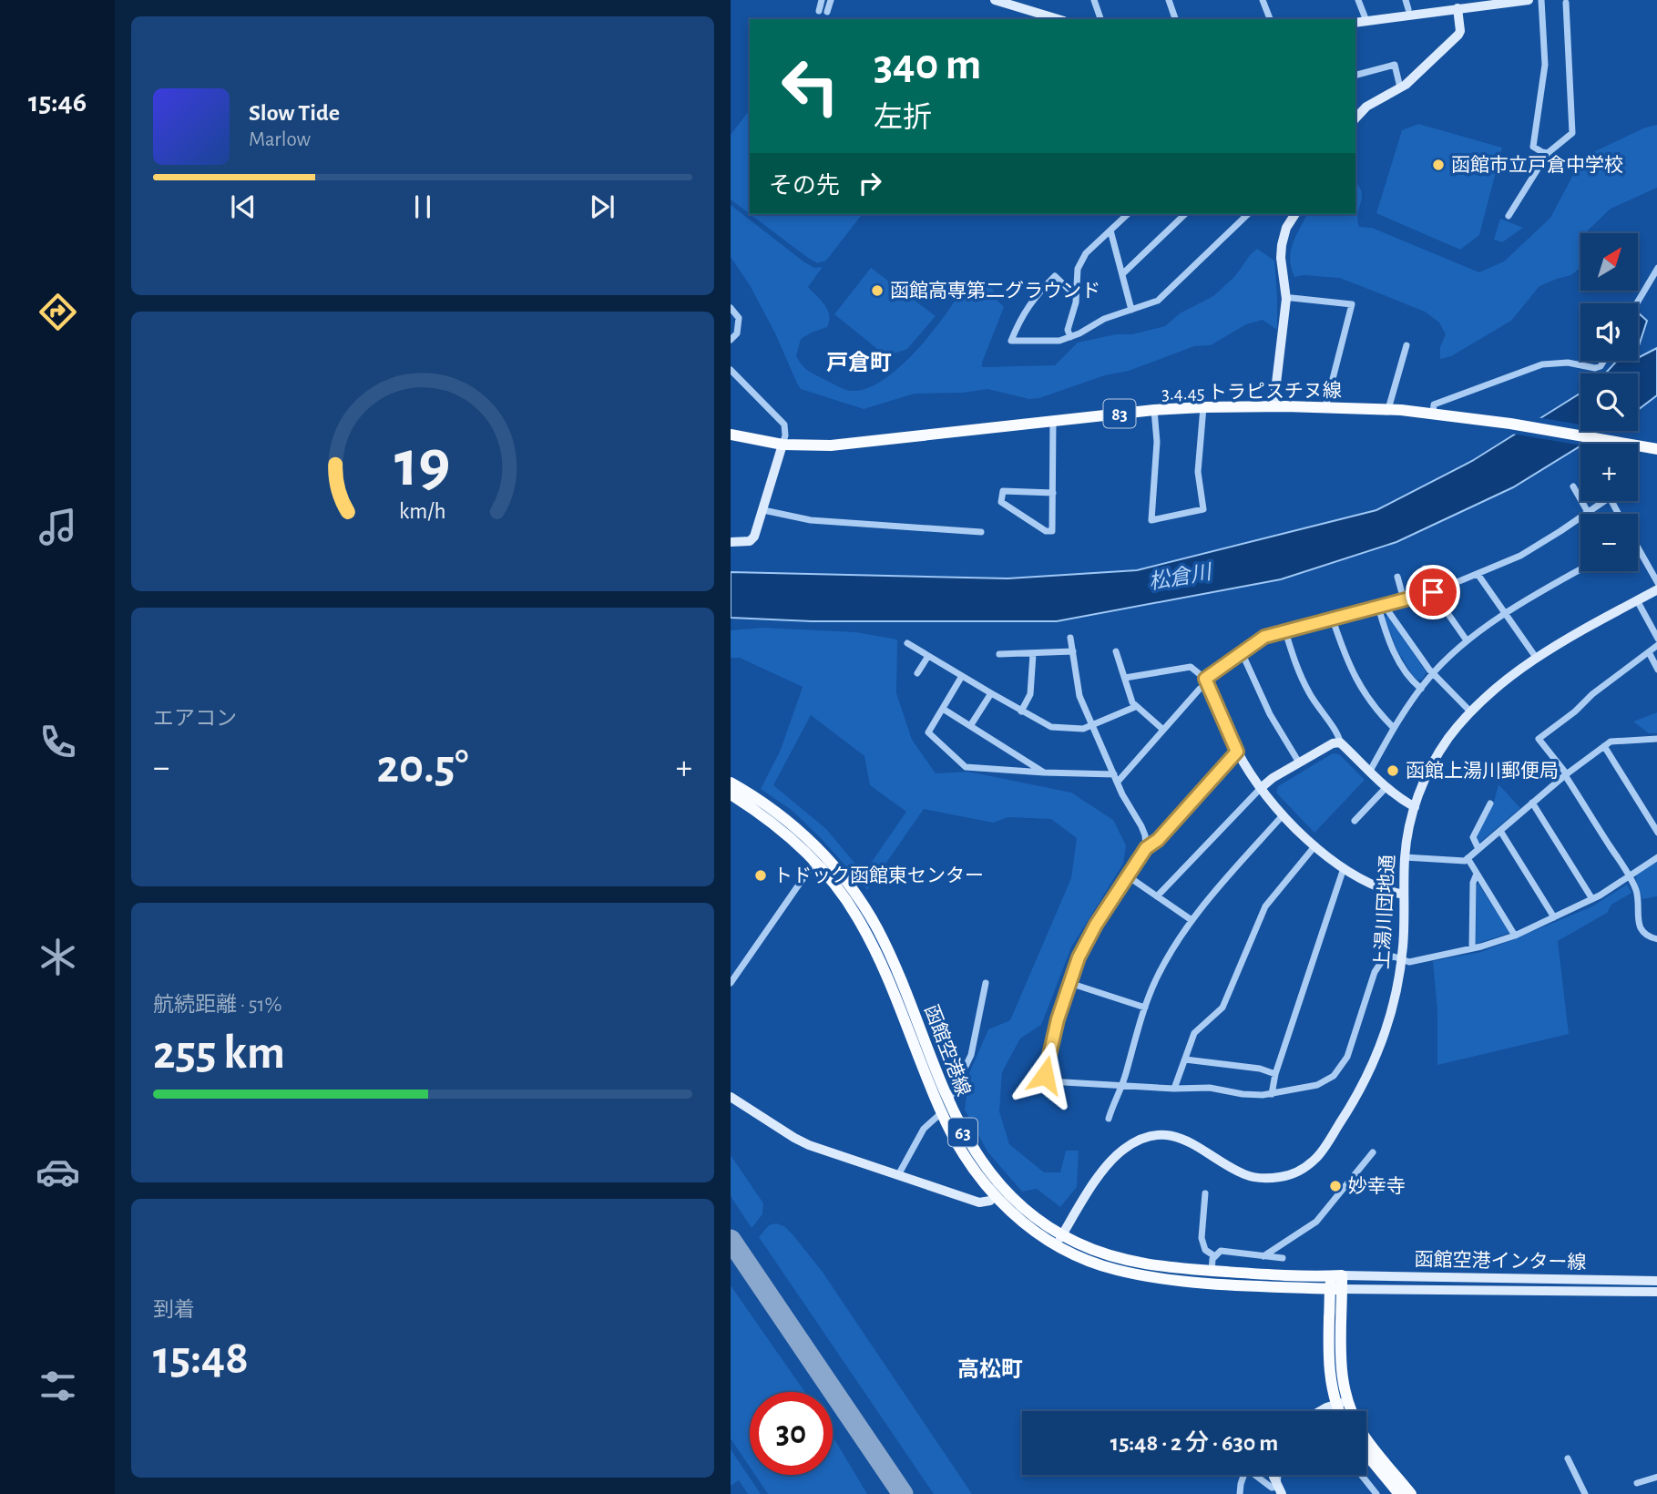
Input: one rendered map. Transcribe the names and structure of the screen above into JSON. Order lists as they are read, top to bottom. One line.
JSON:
{"streets":{"main road":["3.4.45 トラピスチヌ線","83","函館空港線","63"],"street":["上湯川団地通","函館空港インター線"]},"crossings":[["上湯川団地通","函館空港線"],["函館空港線","函館空港インター線"]],"districts":["戸倉町","高松町"],"water":["松倉川"],"places":["函館市立戸倉中学校","函館高専第二グラウンド","函館上湯川郵便局","トドック函館東センター","妙幸寺"],"north":"top right","page":{"tabs":"15:46","turn":["340 m","左折"],"song":["Slow Tide","Marlow"],"then":"その先","map_buttons":["+","−"],"tile":["エアコン",["航続距離 · 51%","255 km"],["到着","15:48"]],"heat":["−","20.5°","+"],"limit":"30","trip":"15:48 · 2 分 · 630 m","gauge":["19","km/h"]}}
